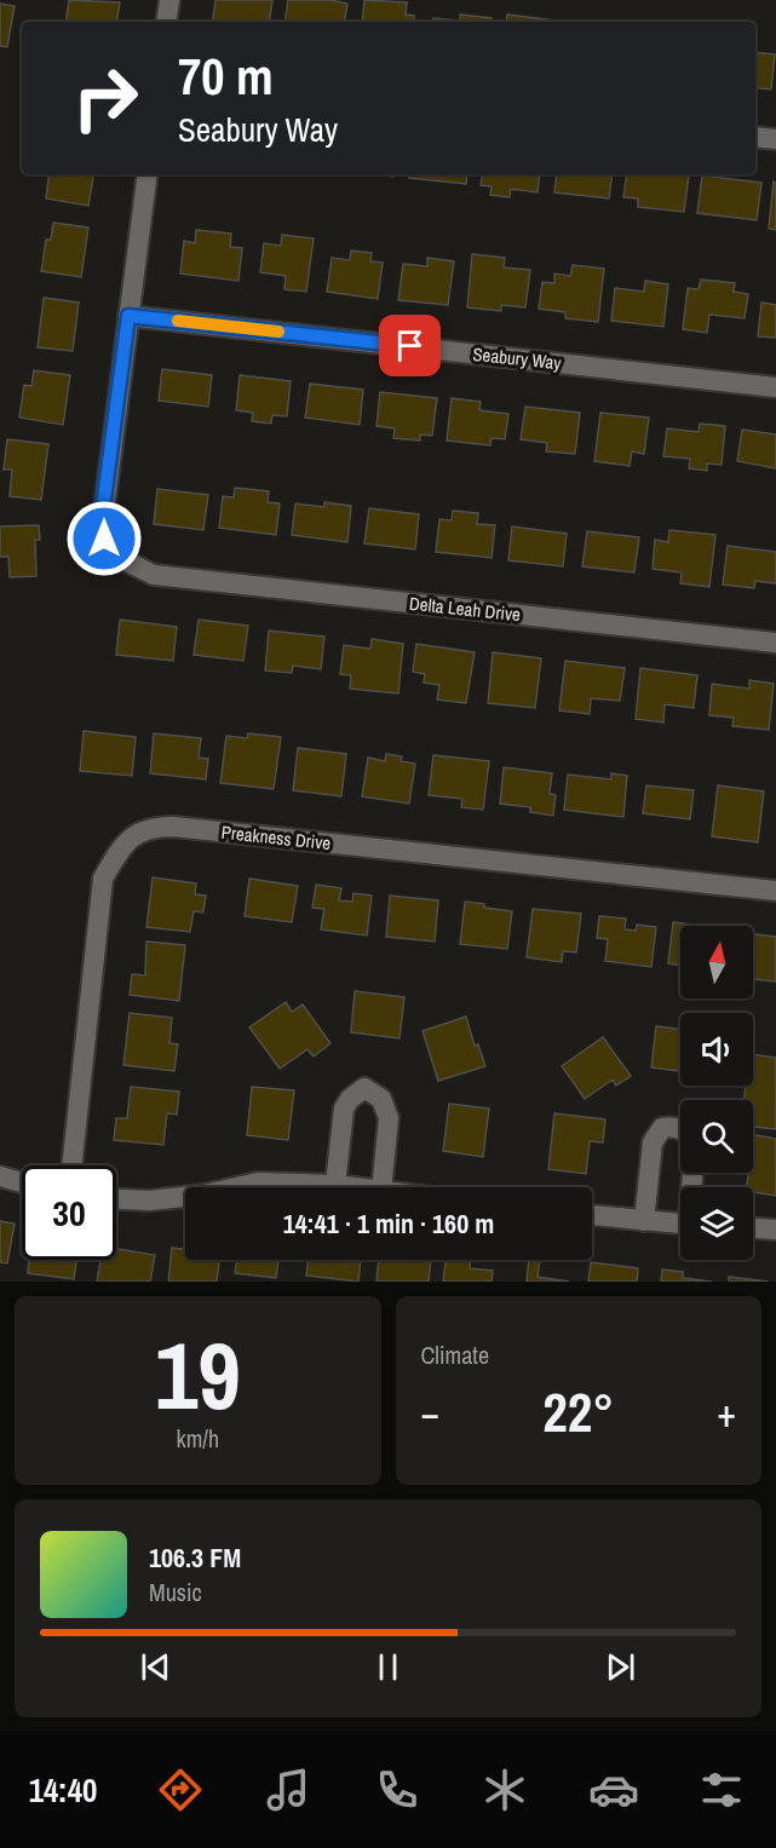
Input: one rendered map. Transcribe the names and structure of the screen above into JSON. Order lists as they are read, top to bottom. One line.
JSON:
{"streets":{"street":["Seabury Way","Delta Leah Drive","Preakness Drive"]},"crossings":[["Seabury Way","Delta Leah Drive"]],"north":"top","page":{"turn":["70 m","Seabury Way"],"limit":"30","trip":"14:41 · 1 min · 160 m","tile":[["19","km/h"],"Climate"],"heat":["−","22°","+"],"song":["106.3 FM","Music"],"tabs":"14:40"}}
